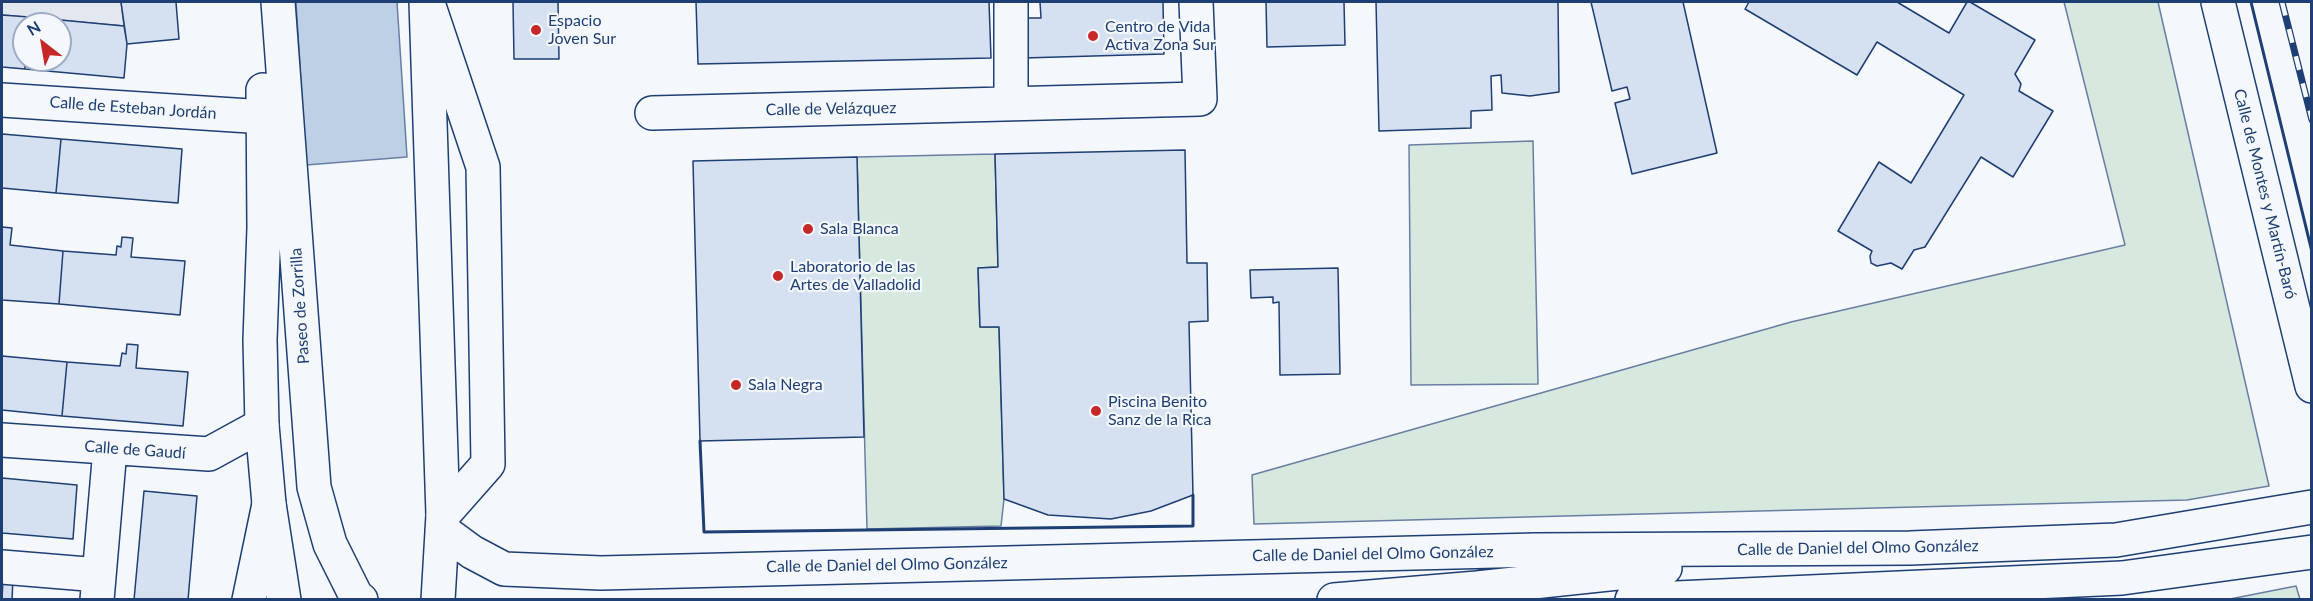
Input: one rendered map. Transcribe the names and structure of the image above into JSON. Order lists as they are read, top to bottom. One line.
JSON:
{"streets":{"main road":["Calle de Esteban Jordán","Calle de Velázquez","Calle de Montes y Martín-Baró","Paseo de Zorrilla","Calle de Gaudí","Calle de Daniel del Olmo González"]},"crossings":[["Calle de Esteban Jordán","Paseo de Zorrilla"],["Paseo de Zorrilla","Calle de Gaudí"]],"places":["Espacio Joven Sur","Centro de Vida Activa Zona Sur","Sala Blanca","Laboratorio de las Artes de Valladolid","Sala Negra","Piscina Benito Sanz de la Rica"],"north":"top left"}
